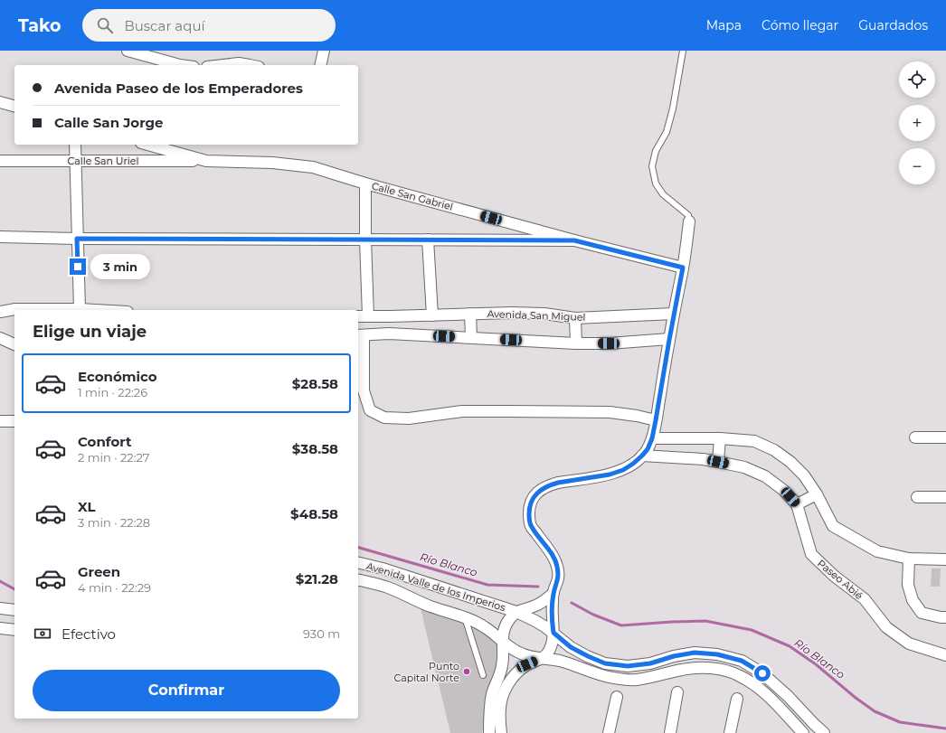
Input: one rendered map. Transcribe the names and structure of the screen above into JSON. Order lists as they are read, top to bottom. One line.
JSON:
{"streets":{"street":["Calle San Uriel","Calle San Gabriel","Avenida San Miguel","Paseo Abié","Avenida Valle de los Imperios"]},"crossings":[["Calle San Uriel","Calle San Gabriel"]],"water":["Río Blanco"],"places":["Punto Capital Norte"],"page":{"header":"Tako","search":"Buscar aquí","nav":["Mapa","Cómo llegar","Guardados"],"map_buttons":["+","−"],"banner":["Avenida Paseo de los Emperadores","Calle San Jorge"],"bubble":"3 min","heading":"Elige un viaje","list":[{"name":"Económico","note":"1 min · 22:26","value":"$28.58"},{"name":"Confort","note":"2 min · 22:27","value":"$38.58"},{"name":"XL","note":"3 min · 22:28","value":"$48.58"},{"name":"Green","note":"4 min · 22:29","value":"$21.28"}],"pay":["Efectivo","930 m"],"buttons":"Confirmar"}}
